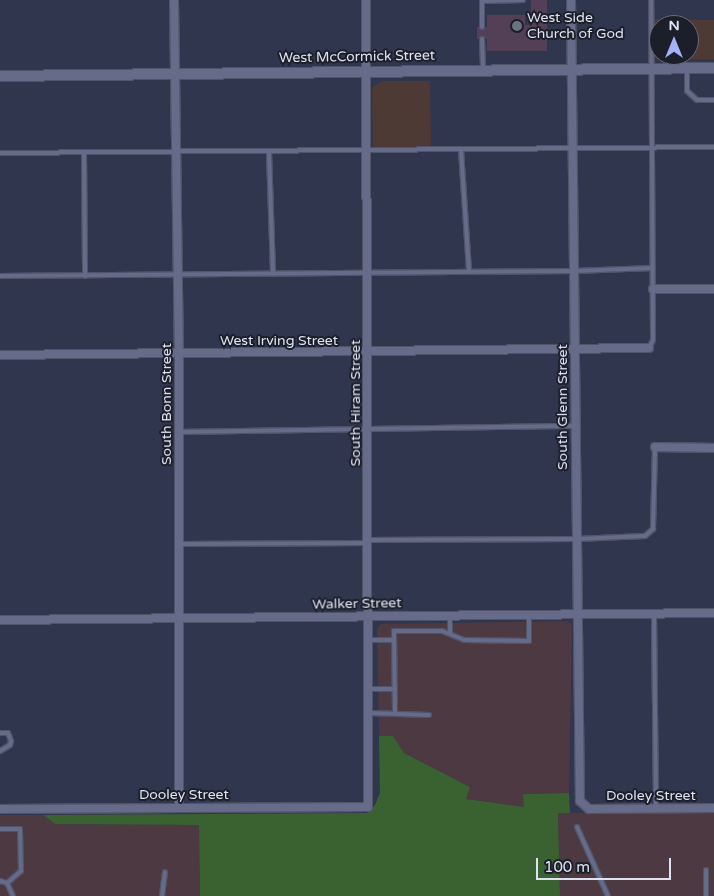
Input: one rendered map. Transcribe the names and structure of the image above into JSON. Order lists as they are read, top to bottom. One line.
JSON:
{"streets":{"street":["West McCormick Street","West Irving Street","South Hiram Street","South Bonn Street","South Glenn Street","Walker Street","Dooley Street"]},"crossings":[["West McCormick Street","South Hiram Street"],["West McCormick Street","South Bonn Street"],["West McCormick Street","South Glenn Street"],["West Irving Street","South Hiram Street"],["West Irving Street","South Bonn Street"],["West Irving Street","South Glenn Street"],["South Hiram Street","Walker Street"],["South Hiram Street","Dooley Street"],["South Bonn Street","Walker Street"],["South Bonn Street","Dooley Street"],["South Glenn Street","Walker Street"],["South Glenn Street","Dooley Street"]],"places":["West Side Church of God"],"scale_bar":"100 m","north":"top"}
